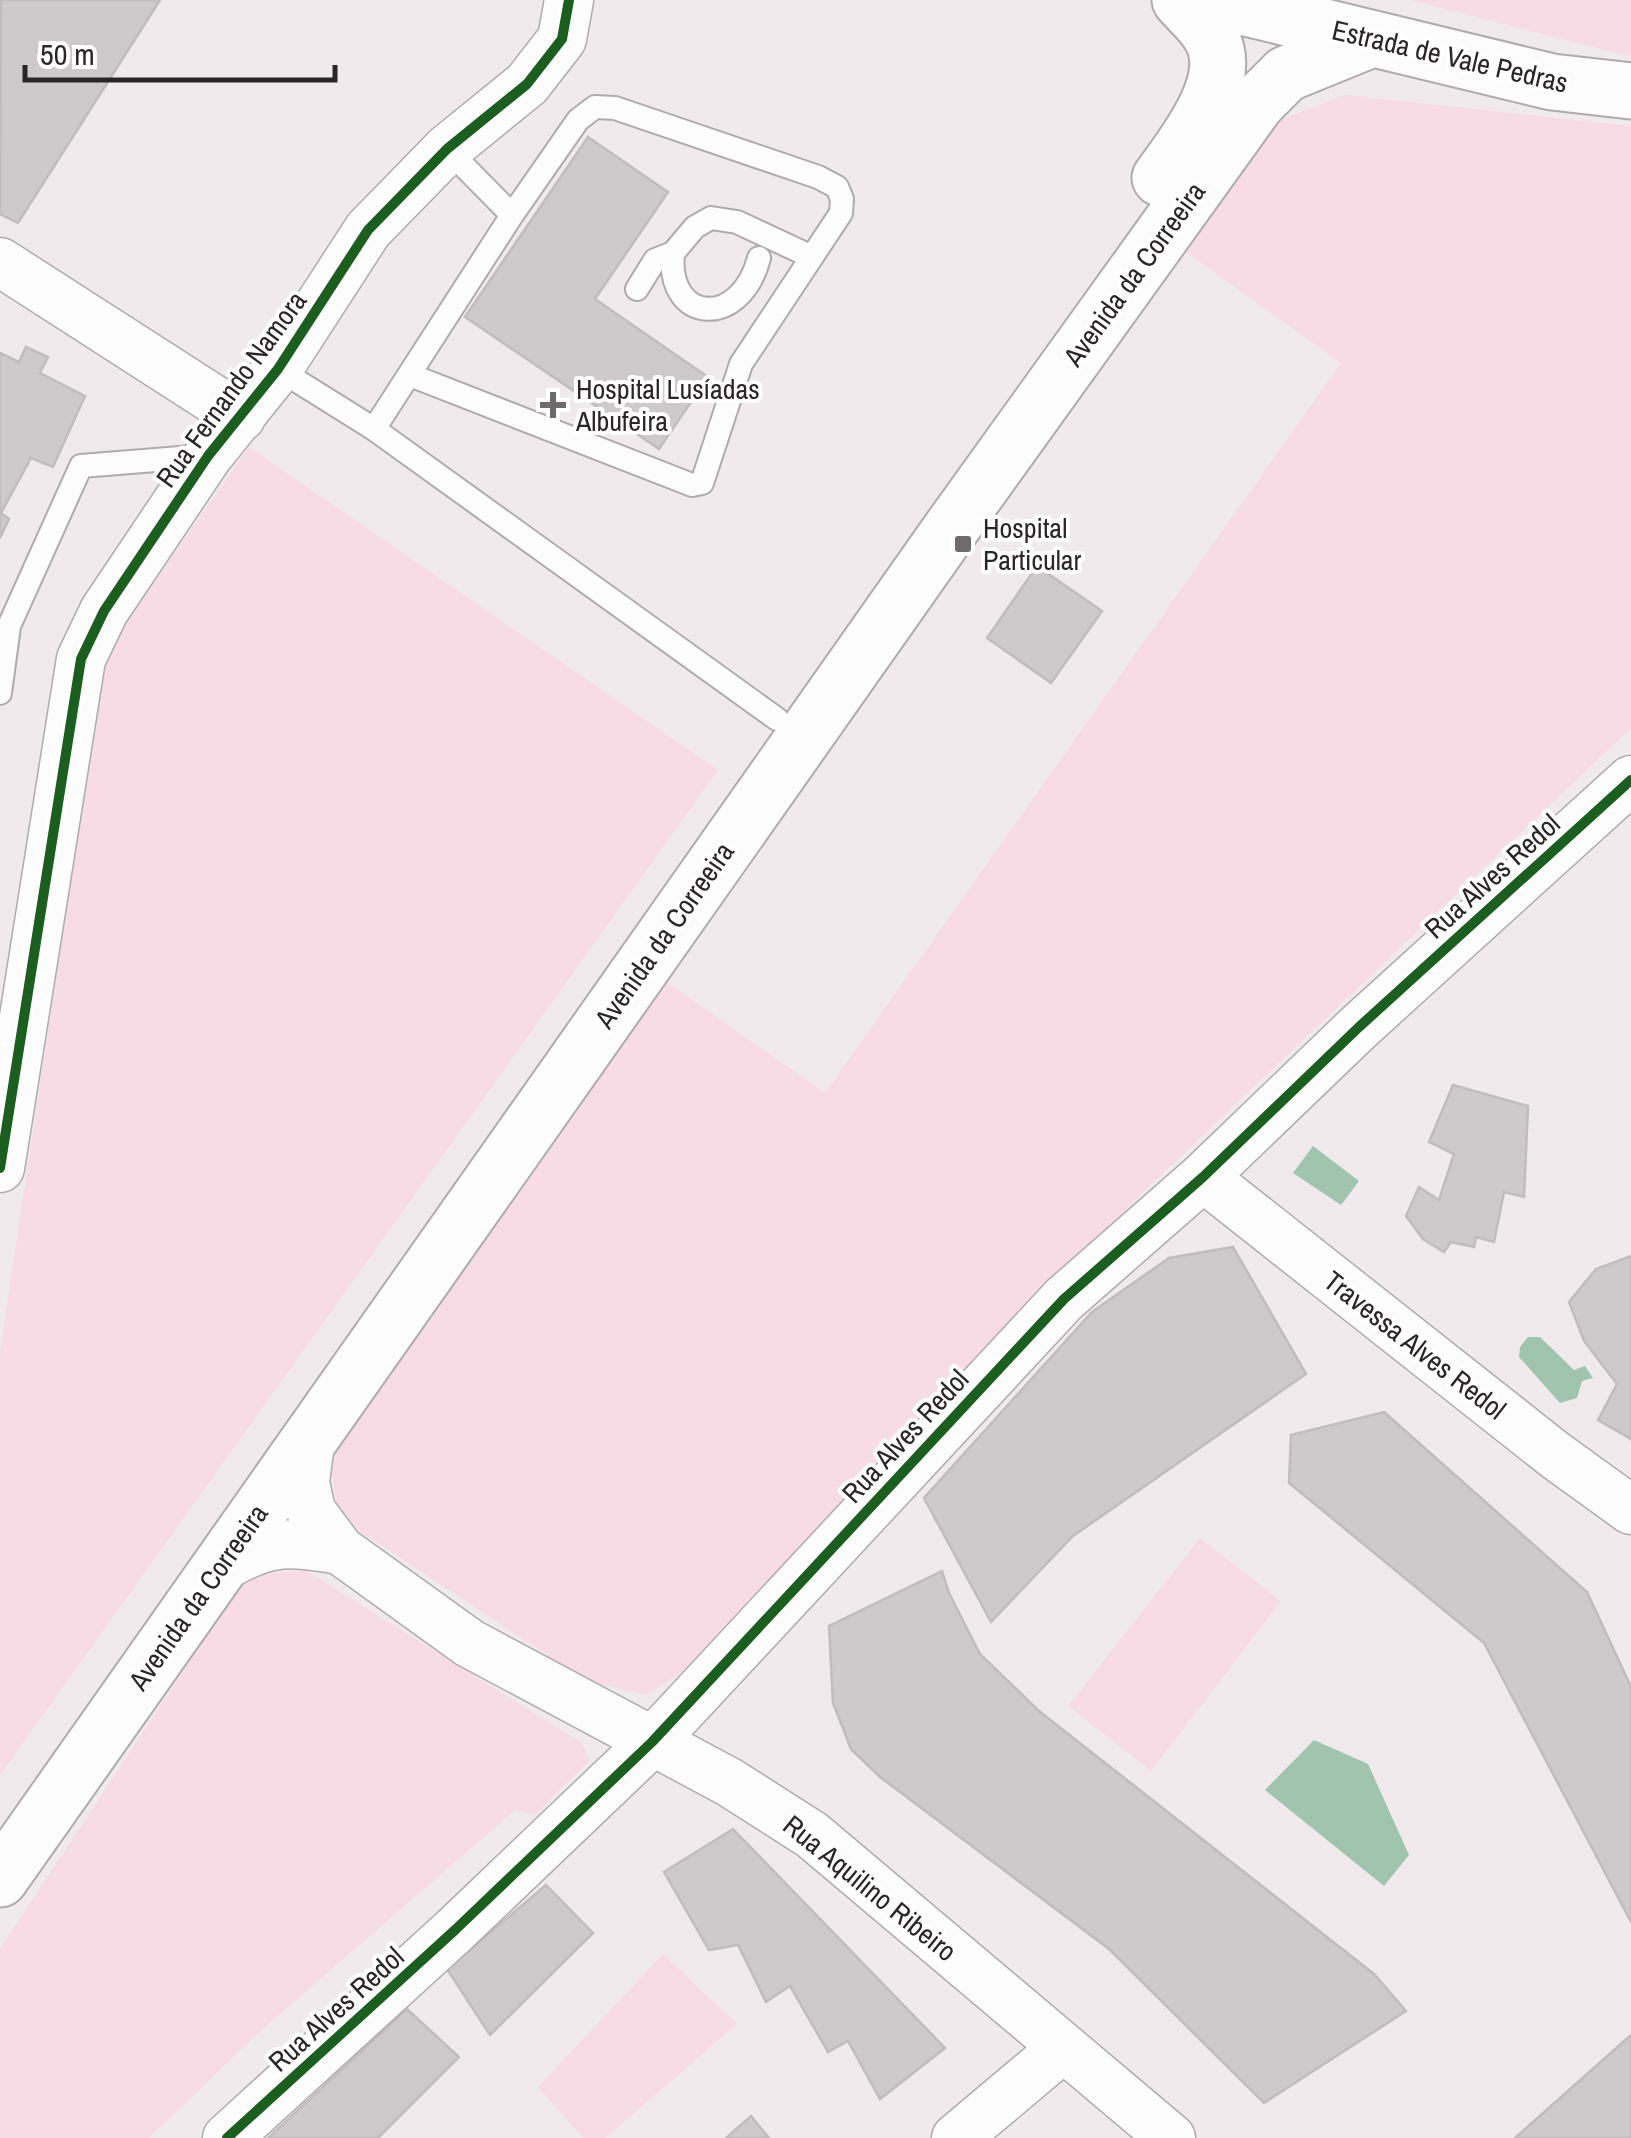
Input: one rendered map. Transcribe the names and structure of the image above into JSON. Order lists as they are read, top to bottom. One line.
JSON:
{"streets":{"main road":["Estrada de Vale Pedras","Avenida da Correeira"],"street":["Rua Fernando Namora","Rua Alves Redol","Travessa Alves Redol","Rua Aquilino Ribeiro"]},"crossings":[["Estrada de Vale Pedras","Avenida da Correeira"],["Avenida da Correeira","Rua Aquilino Ribeiro"],["Rua Alves Redol","Travessa Alves Redol"],["Rua Alves Redol","Rua Aquilino Ribeiro"]],"places":{"health":["Hospital Lusíadas Albufeira"],"transit":["Hospital Particular"]},"scale_bar":"50 m"}
